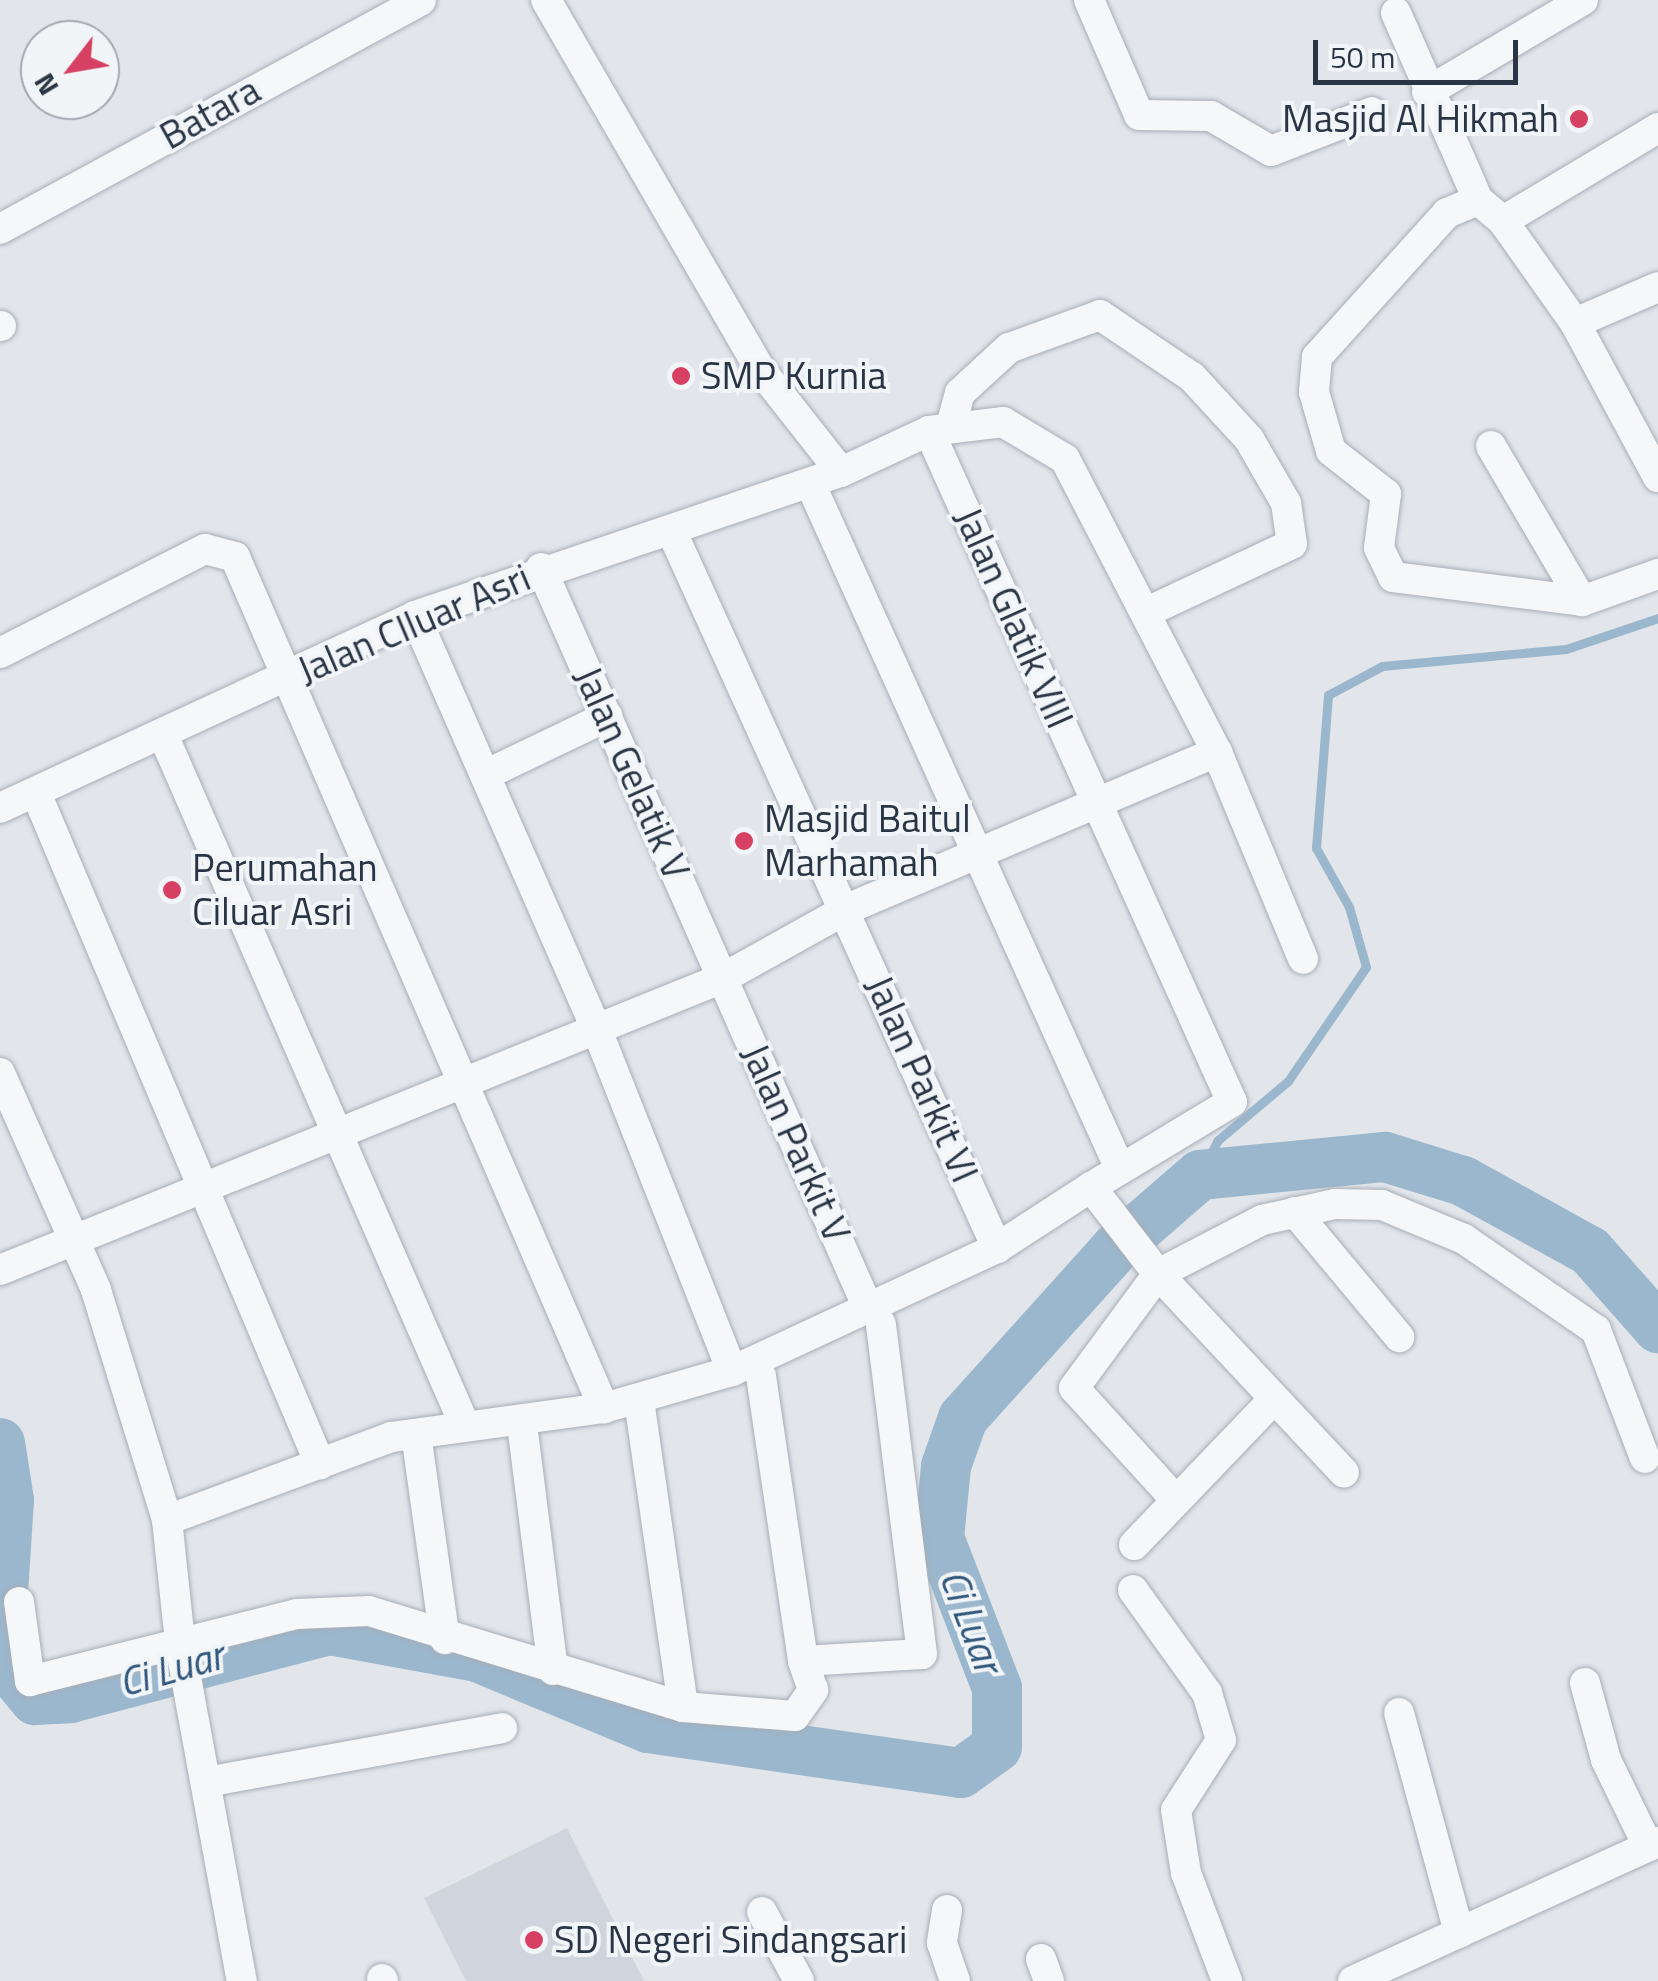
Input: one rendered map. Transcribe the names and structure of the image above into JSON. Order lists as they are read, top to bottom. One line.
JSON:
{"streets":{"street":["Batara","Jalan Glatik VIII","Jalan CIluar Asri","Jalan Gelatik V","Jalan Parkit VI","Jalan Parkit V"]},"crossings":[["Jalan Glatik VIII","Jalan CIluar Asri"],["Jalan CIluar Asri","Jalan Gelatik V"],["Jalan CIluar Asri","Jalan Parkit VI"],["Jalan Gelatik V","Jalan Parkit V"]],"water":["Ci Luar"],"places":["Masjid Al Hikmah","SMP Kurnia","Masjid Baitul Marhamah","Perumahan Ciluar Asri","SD Negeri Sindangsari"],"scale_bar":"50 m","north":"bottom left"}
